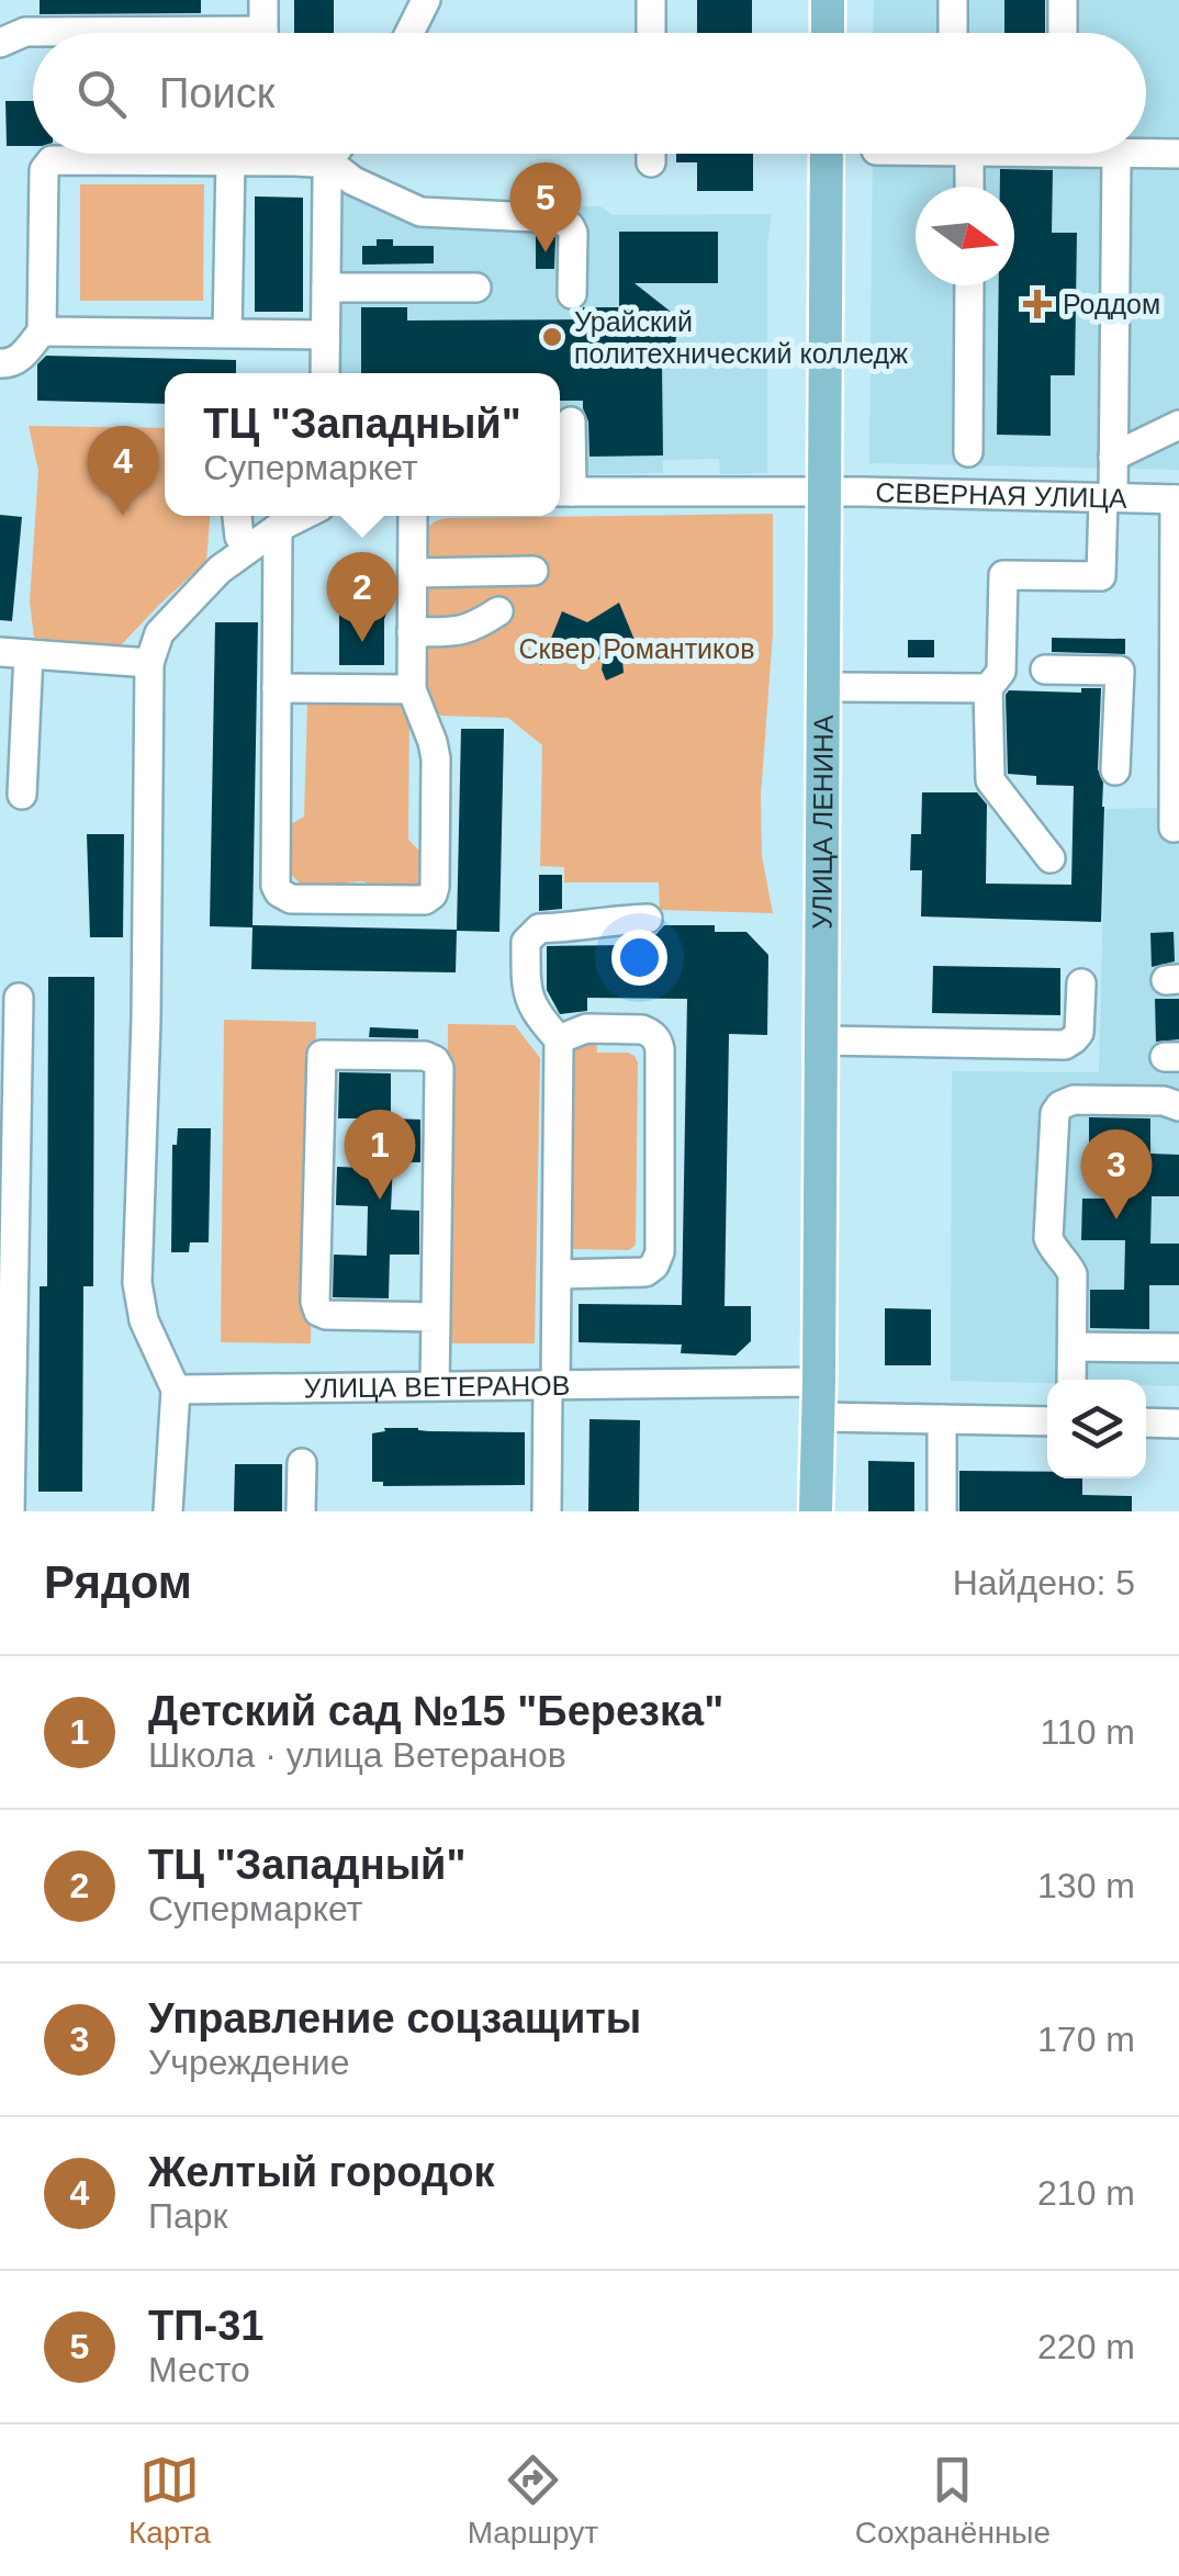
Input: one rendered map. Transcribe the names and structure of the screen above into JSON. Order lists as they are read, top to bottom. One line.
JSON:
{"streets":{"main road":["УЛИЦА ЛЕНИНА"],"street":["СЕВЕРНАЯ УЛИЦА","УЛИЦА ВЕТЕРАНОВ"]},"crossings":[["СЕВЕРНАЯ УЛИЦА","УЛИЦА ЛЕНИНА"],["УЛИЦА ЛЕНИНА","УЛИЦА ВЕТЕРАНОВ"]],"parks":["Сквер Романтиков"],"places":{"health":["Роддом"],"other":["Урайский политехнический колледж"]},"north":"right","page":{"search":"Поиск","pins":["5","4","2","1","3"],"popup":["ТЦ \"Западный\"","Супермаркет"],"heading":["Рядом","Найдено: 5"],"list":[{"mark":"1","name":"Детский сад №15 \"Березка\"","note":"Школа · улица Ветеранов","value":"110 m"},{"mark":"2","name":"ТЦ \"Западный\"","note":"Супермаркет","value":"130 m"},{"mark":"3","name":"Управление соцзащиты","note":"Учреждение","value":"170 m"},{"mark":"4","name":"Желтый городок","note":"Парк","value":"210 m"},{"mark":"5","name":"ТП-31","note":"Место","value":"220 m"}],"nav":["Карта","Маршрут","Сохранённые"]}}
